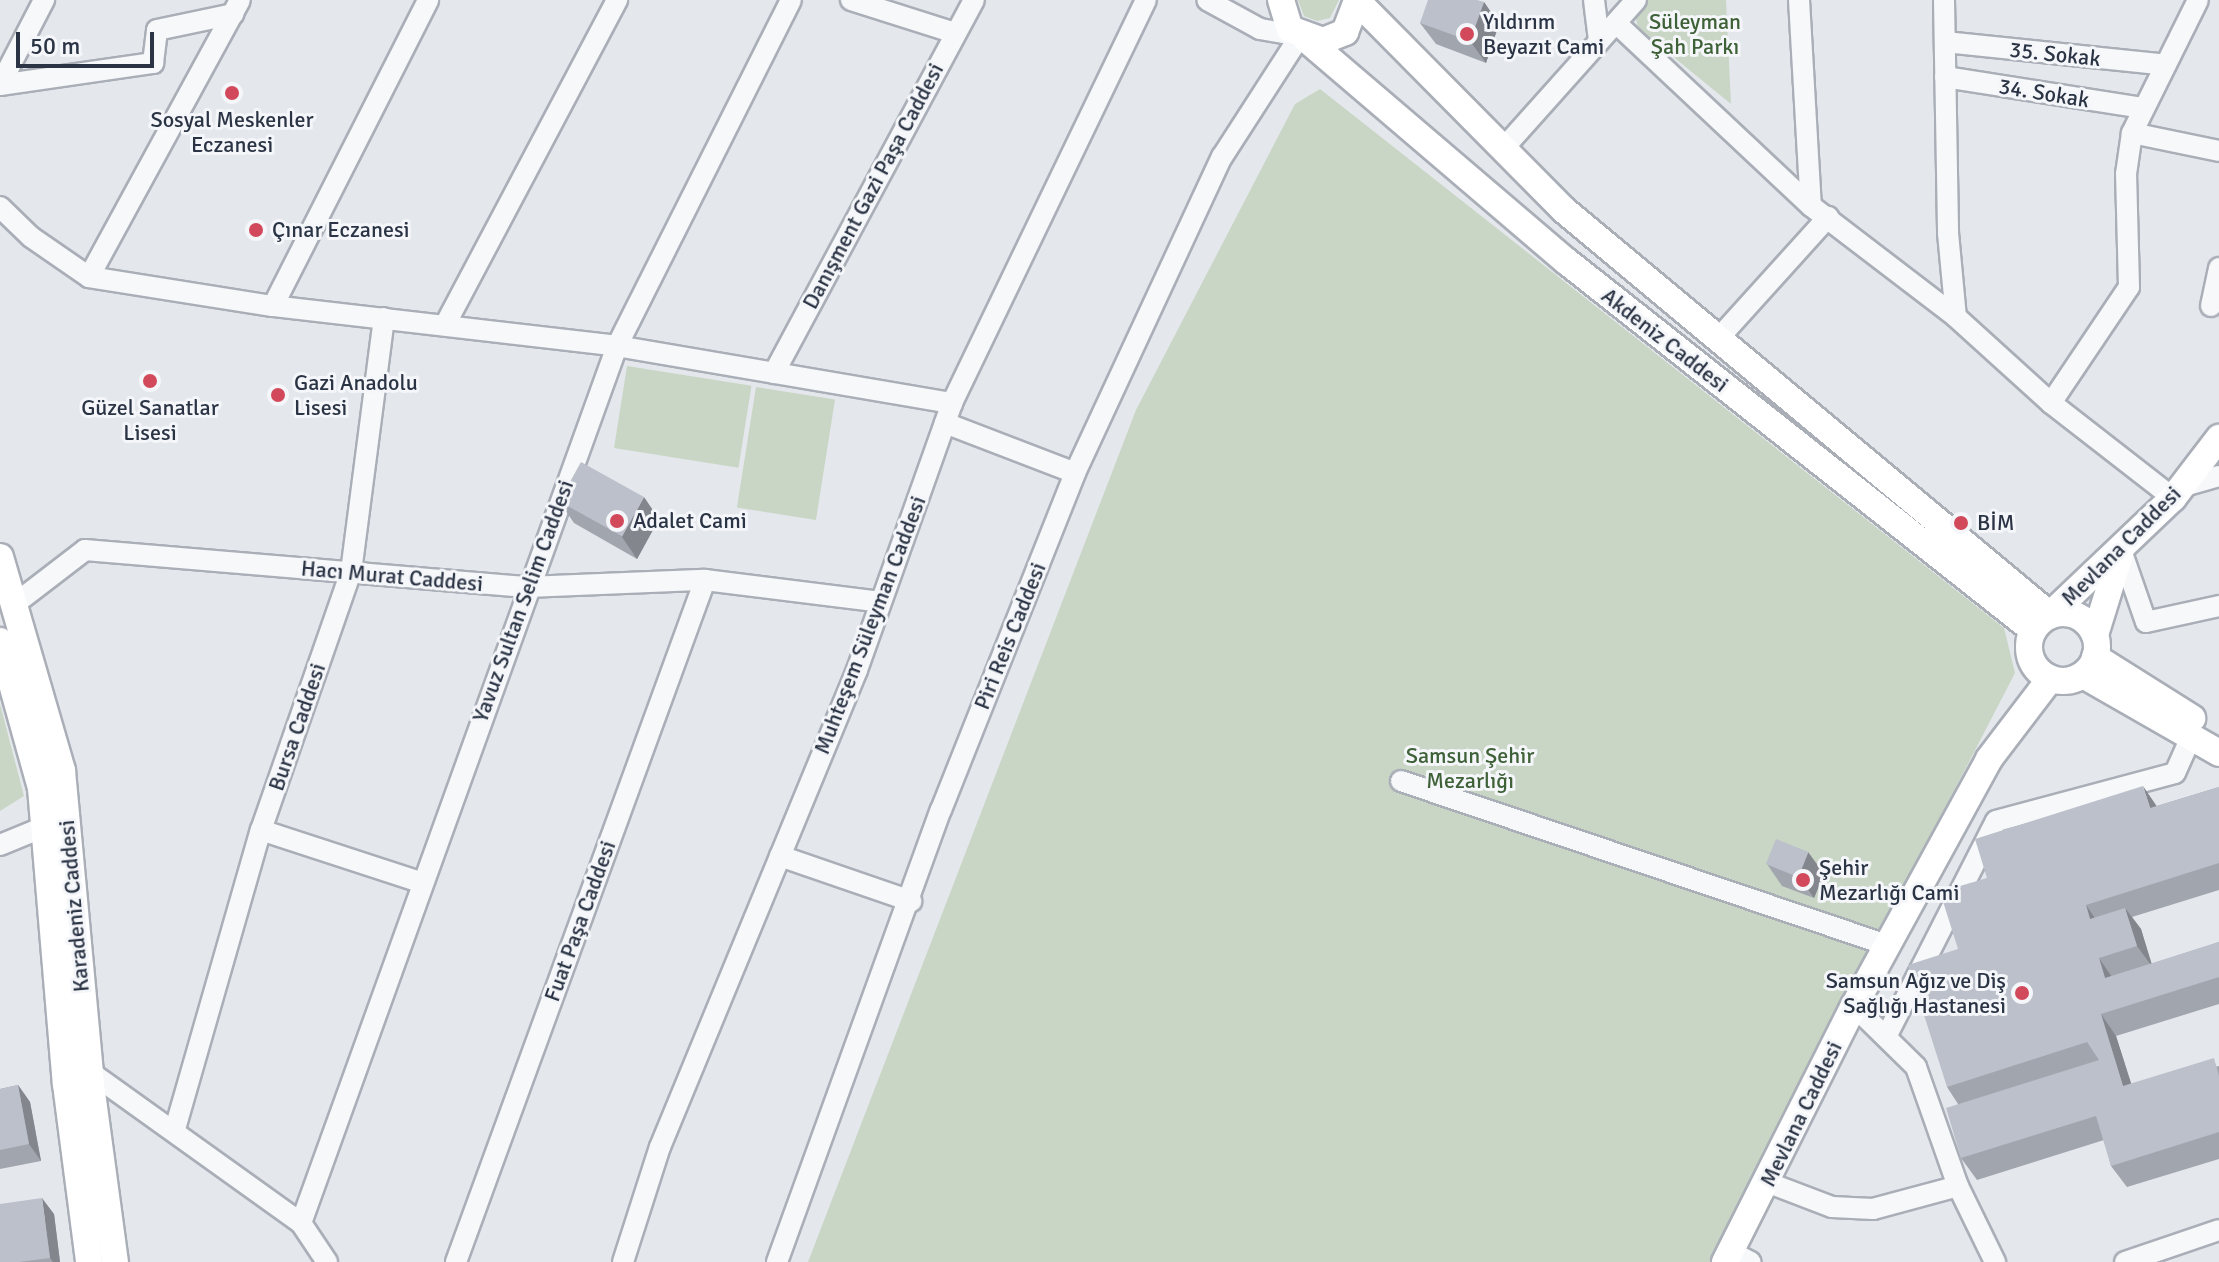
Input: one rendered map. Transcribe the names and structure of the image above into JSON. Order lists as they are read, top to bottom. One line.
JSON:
{"streets":{"main road":["Akdeniz Caddesi","Mevlana Caddesi","Karadeniz Caddesi"],"street":["35. Sokak","34. Sokak","Danışment Gazi Paşa Caddesi","Hacı Murat Caddesi","Yavuz Sultan Selim Caddesi","Muhteşem Süleyman Caddesi","Piri Reis Caddesi","Bursa Caddesi","Fuat Paşa Caddesi"]},"crossings":[["Akdeniz Caddesi","Mevlana Caddesi"],["Akdeniz Caddesi","Piri Reis Caddesi"],["Hacı Murat Caddesi","Yavuz Sultan Selim Caddesi"],["Hacı Murat Caddesi","Muhteşem Süleyman Caddesi"],["Hacı Murat Caddesi","Bursa Caddesi"],["Hacı Murat Caddesi","Karadeniz Caddesi"],["Hacı Murat Caddesi","Fuat Paşa Caddesi"]],"parks":["Süleyman Şah Parkı","Samsun Şehir Mezarlığı"],"places":["Yıldırım Beyazıt Cami","Sosyal Meskenler Eczanesi","Çınar Eczanesi","Güzel Sanatlar Lisesi","Gazi Anadolu Lisesi","Adalet Cami","BİM","Şehir Mezarlığı Cami","Samsun Ağız ve Diş Sağlığı Hastanesi"],"scale_bar":"50 m"}
